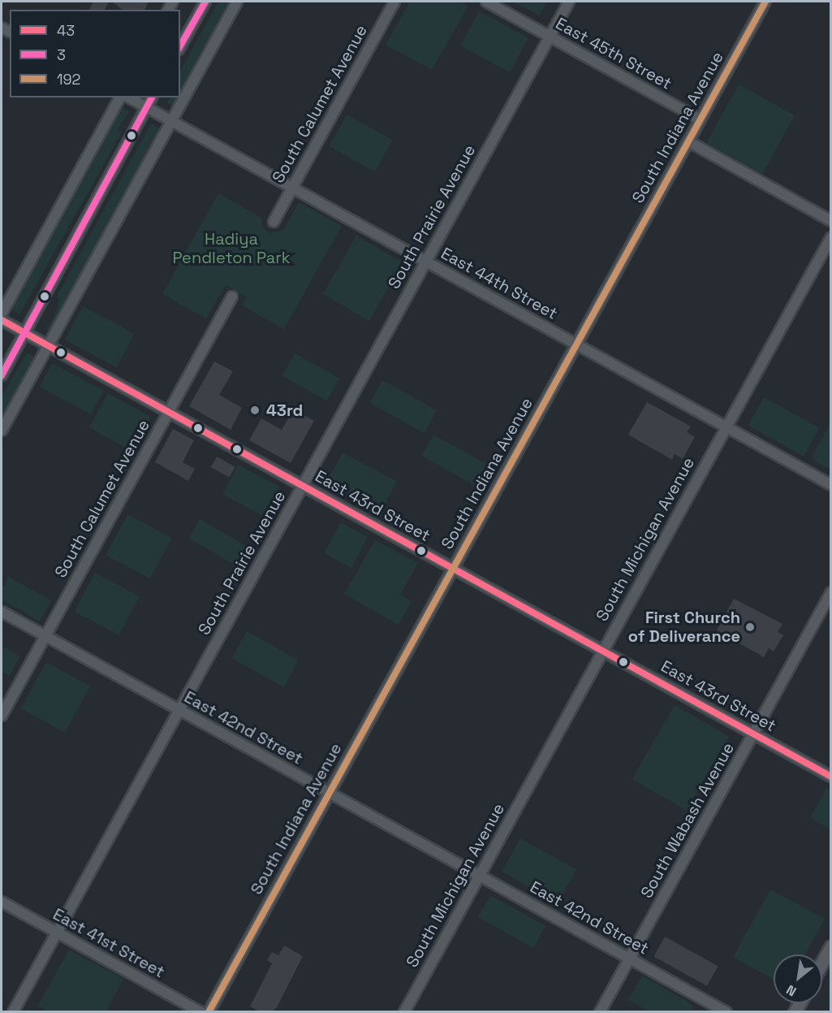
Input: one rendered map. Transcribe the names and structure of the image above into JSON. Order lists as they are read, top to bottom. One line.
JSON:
{"streets":{"street":["East 45th Street","South Calumet Avenue","South Indiana Avenue","South Prairie Avenue","East 44th Street","East 43rd Street","South Michigan Avenue","East 42nd Street","South Wabash Avenue","East 41st Street"]},"crossings":[["East 45th Street","South Indiana Avenue"],["East 45th Street","South Prairie Avenue"],["South Calumet Avenue","East 44th Street"],["South Calumet Avenue","East 43rd Street"],["South Calumet Avenue","East 42nd Street"],["South Indiana Avenue","East 44th Street"],["South Indiana Avenue","East 43rd Street"],["South Indiana Avenue","East 42nd Street"],["South Prairie Avenue","East 44th Street"],["South Prairie Avenue","East 43rd Street"],["South Prairie Avenue","East 42nd Street"],["South Prairie Avenue","East 41st Street"],["East 44th Street","South Michigan Avenue"],["East 43rd Street","South Michigan Avenue"],["East 43rd Street","South Wabash Avenue"],["South Michigan Avenue","East 42nd Street"],["East 42nd Street","South Wabash Avenue"]],"parks":["Hadiya Pendleton Park"],"places":["43rd","First Church of Deliverance"],"lines":["transit line 3","transit line 192","transit line 43"],"legend":["43","3","192"],"north":"bottom left"}
